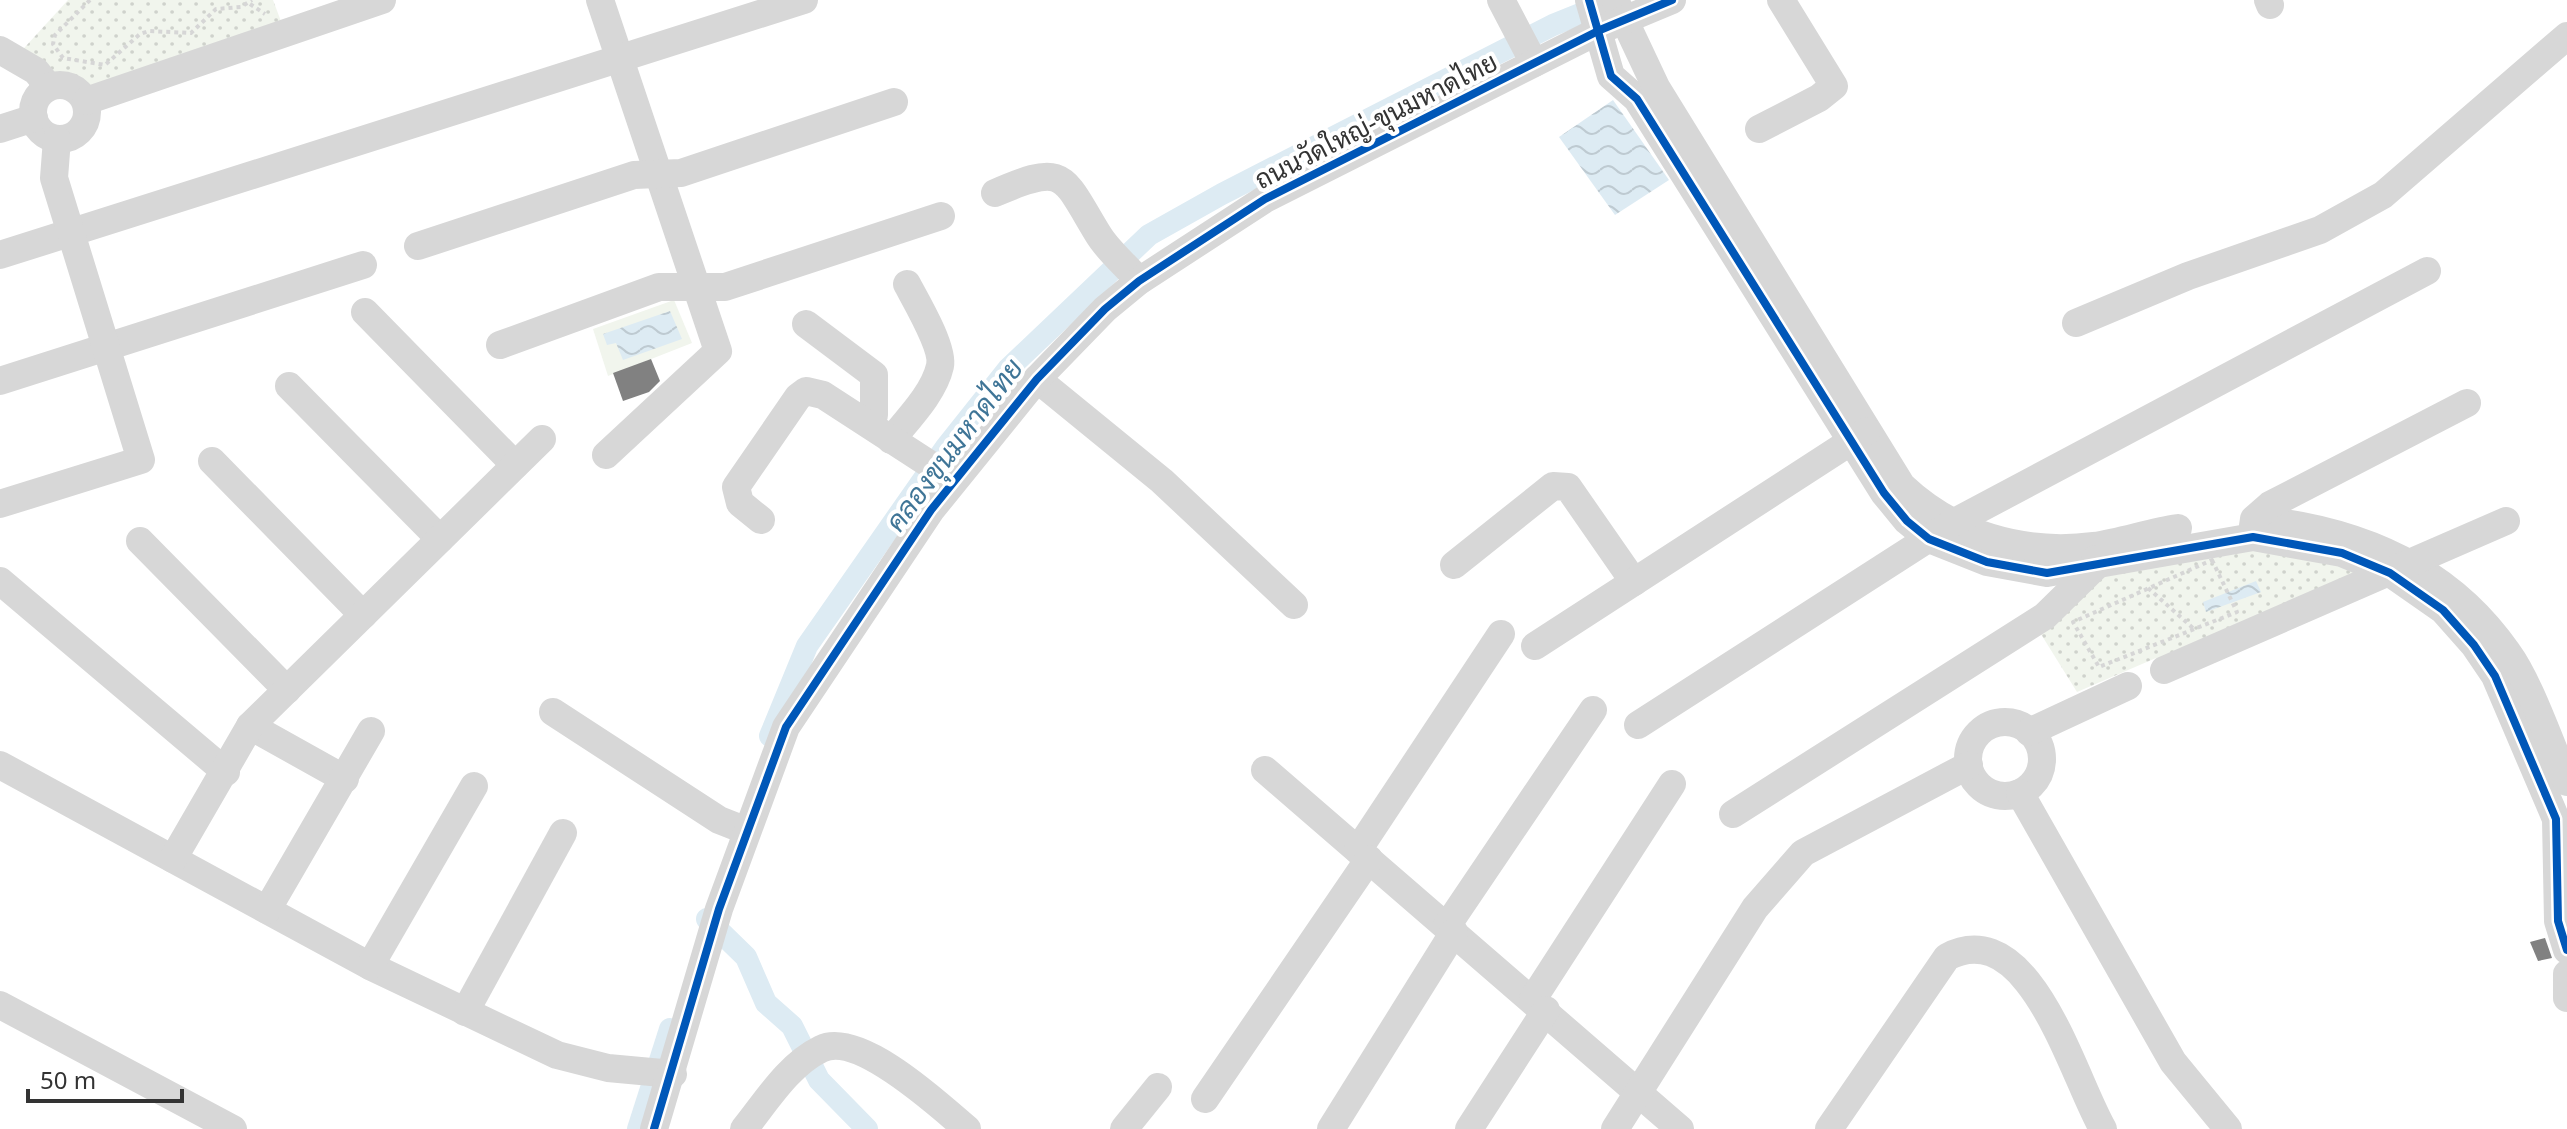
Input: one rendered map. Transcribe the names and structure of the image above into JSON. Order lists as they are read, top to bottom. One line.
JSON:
{"streets":{"street":["ถนนวัดใหญ่-ขุนมหาดไทย"]},"water":["คลองขุนมหาดไทย"],"scale_bar":"50 m"}
